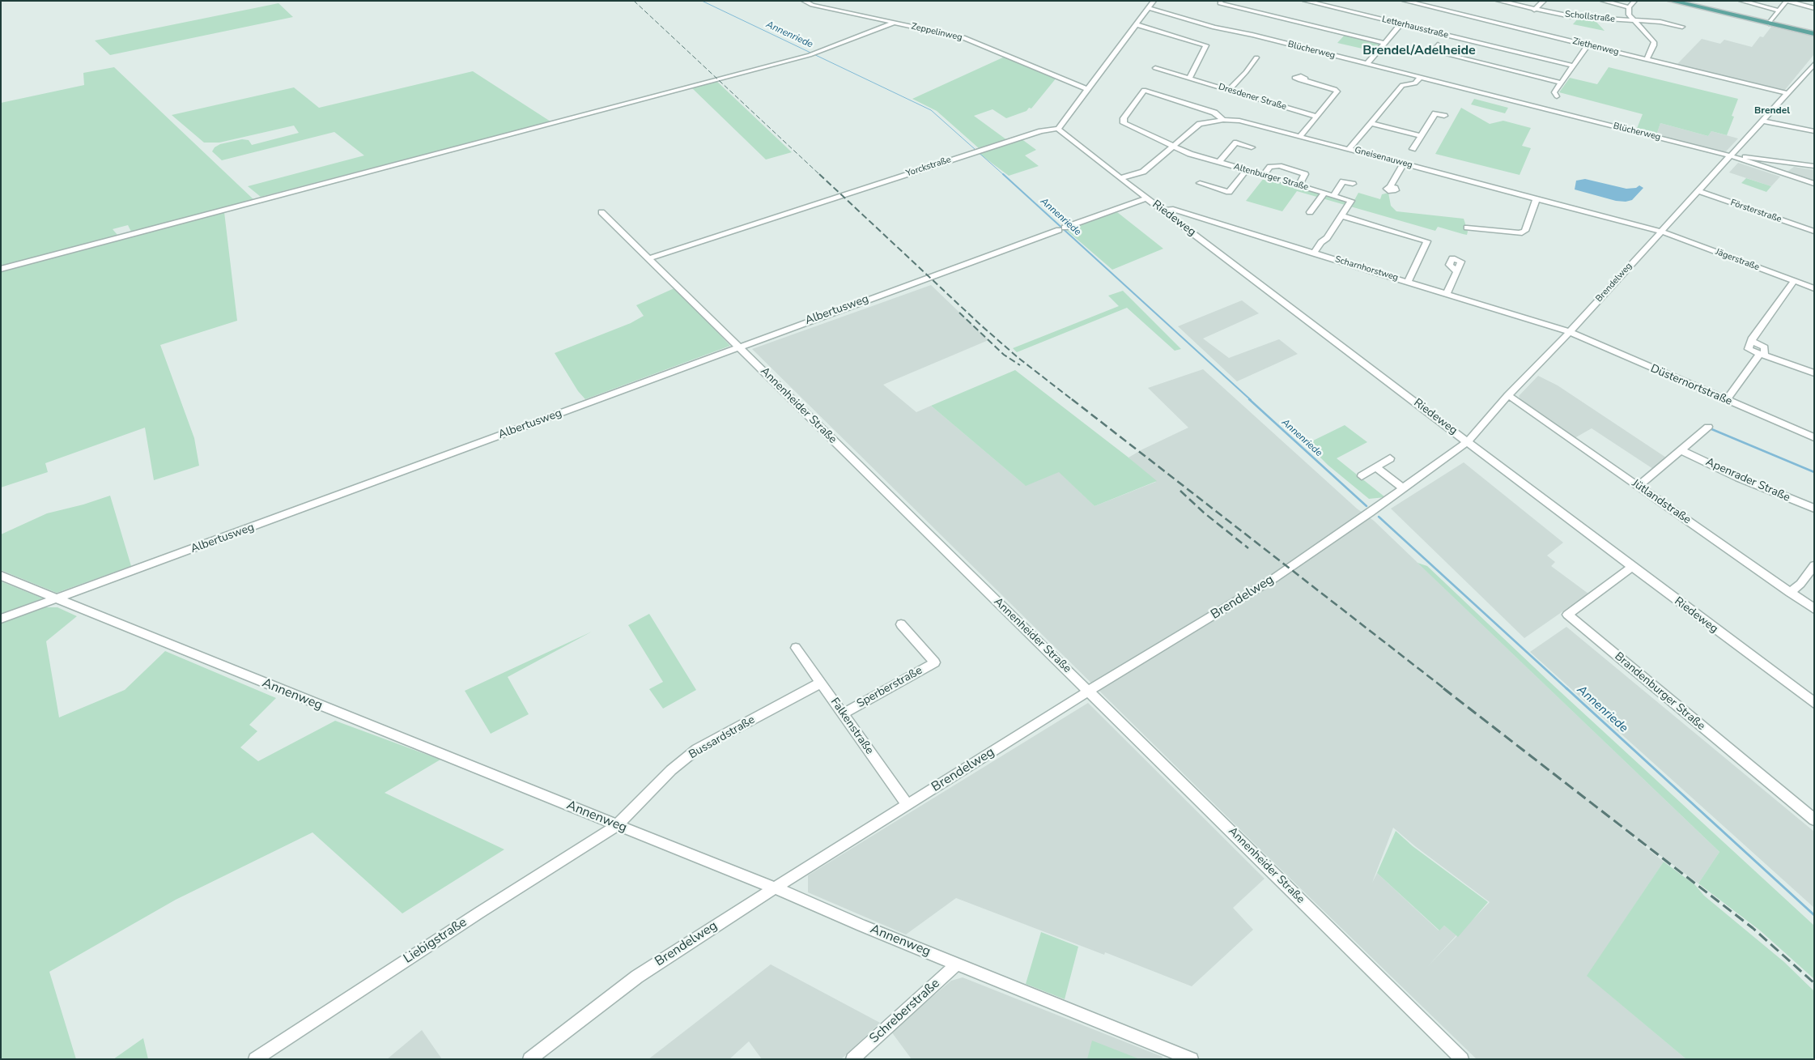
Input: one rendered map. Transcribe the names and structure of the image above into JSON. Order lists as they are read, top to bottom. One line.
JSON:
{"streets":{"street":["Schollstraße","Letterhausstraße","Zeppelinweg","Ziethenweg","Blücherweg","Dresdener Straße","Gneisenauweg","Yorckstraße","Altenburger Straße","Försterstraße","Riedeweg","Jägerstraße","Scharnhorstweg","Brendelweg","Albertusweg","Düsternortstraße","Annenheider Straße","Apenrader Straße","Jütlandstraße","Sperberstraße","Brandenburger Straße","Annenweg","Falkenstraße","Bussardstraße","Liebigstraße","Schreberstraße"]},"crossings":[["Ziethenweg","Brendelweg"],["Blücherweg","Brendelweg"],["Gneisenauweg","Altenburger Straße"],["Gneisenauweg","Riedeweg"],["Gneisenauweg","Jägerstraße"],["Gneisenauweg","Brendelweg"],["Yorckstraße","Riedeweg"],["Yorckstraße","Annenheider Straße"],["Altenburger Straße","Scharnhorstweg"],["Försterstraße","Brendelweg"],["Riedeweg","Scharnhorstweg"],["Riedeweg","Brendelweg"],["Riedeweg","Albertusweg"],["Riedeweg","Brandenburger Straße"],["Jägerstraße","Brendelweg"],["Scharnhorstweg","Brendelweg"],["Scharnhorstweg","Düsternortstraße"],["Brendelweg","Düsternortstraße"],["Brendelweg","Annenheider Straße"],["Brendelweg","Jütlandstraße"],["Brendelweg","Annenweg"],["Brendelweg","Falkenstraße"],["Albertusweg","Annenheider Straße"],["Albertusweg","Annenweg"],["Sperberstraße","Falkenstraße"],["Annenweg","Bussardstraße"],["Annenweg","Liebigstraße"],["Annenweg","Schreberstraße"],["Falkenstraße","Bussardstraße"],["Bussardstraße","Liebigstraße"]],"districts":["Brendel/Adelheide","Brendel"],"water":["Annenriede"]}
